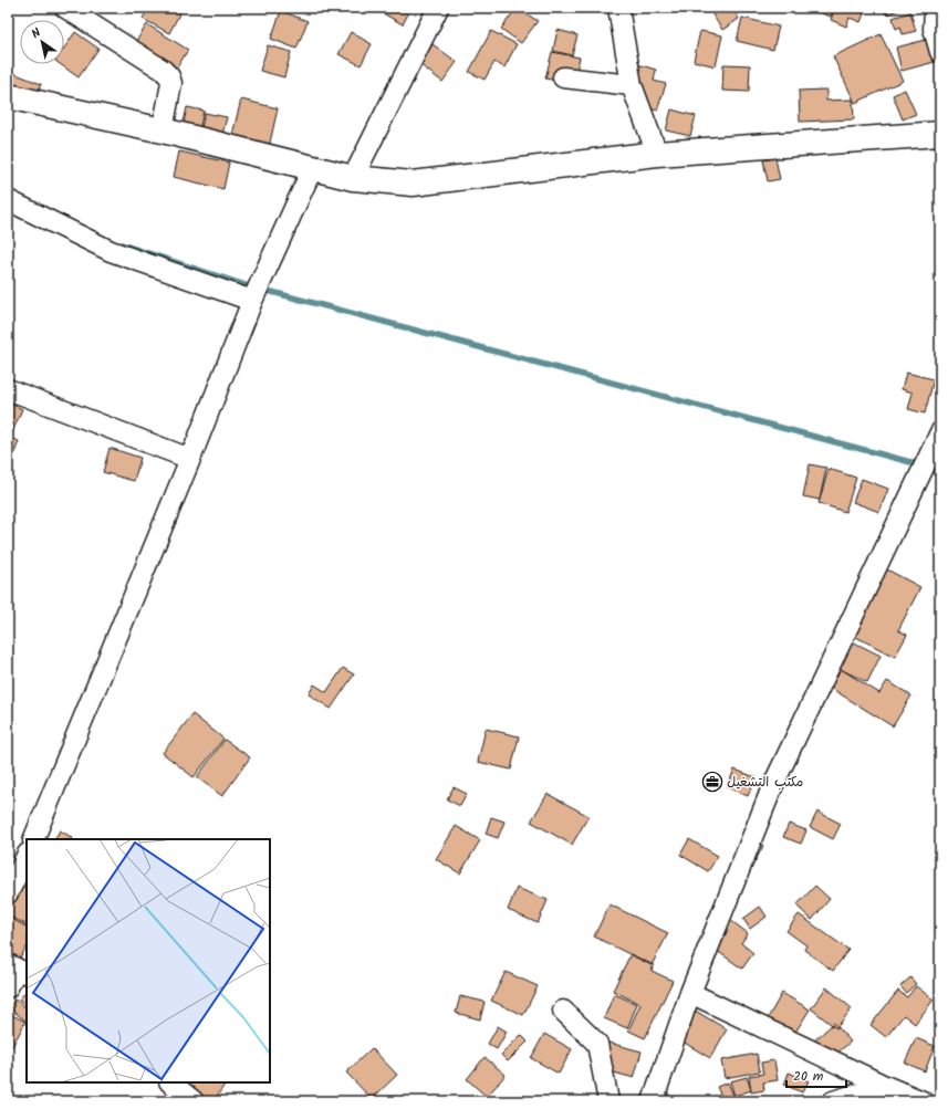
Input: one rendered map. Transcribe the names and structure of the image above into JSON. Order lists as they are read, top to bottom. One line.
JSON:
{"places":{"office":["مكتب التشغيل"]},"scale_bar":"20 m","north":"top left"}
